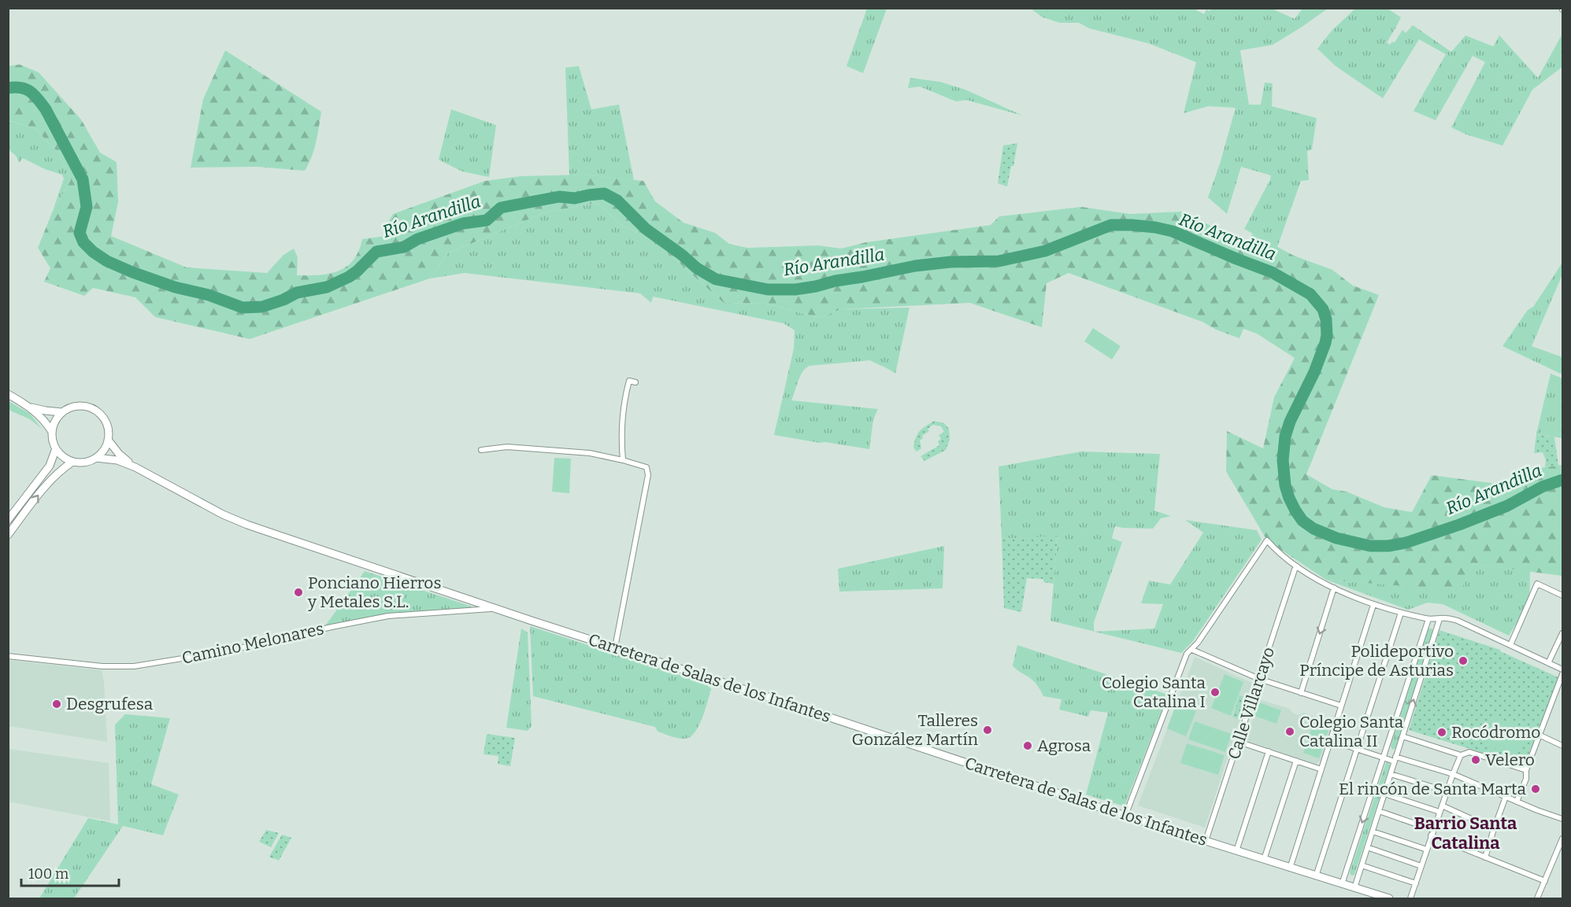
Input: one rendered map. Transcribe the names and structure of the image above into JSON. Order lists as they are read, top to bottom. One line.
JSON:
{"streets":{"main road":["Carretera de Salas de los Infantes"],"street":["Camino Melonares","Calle Villarcayo"]},"crossings":[["Camino Melonares","Carretera de Salas de los Infantes"],["Carretera de Salas de los Infantes","Calle Villarcayo"]],"districts":["Barrio Santa Catalina"],"water":["Río Arandilla"],"places":["Ponciano Hierros y Metales S.L.","Polideportivo Príncipe de Asturias","Colegio Santa Catalina I","Desgrufesa","Talleres González Martín","Colegio Santa Catalina II","Rocódromo","Agrosa","Velero","El rincón de Santa Marta"],"scale_bar":"100 m"}
